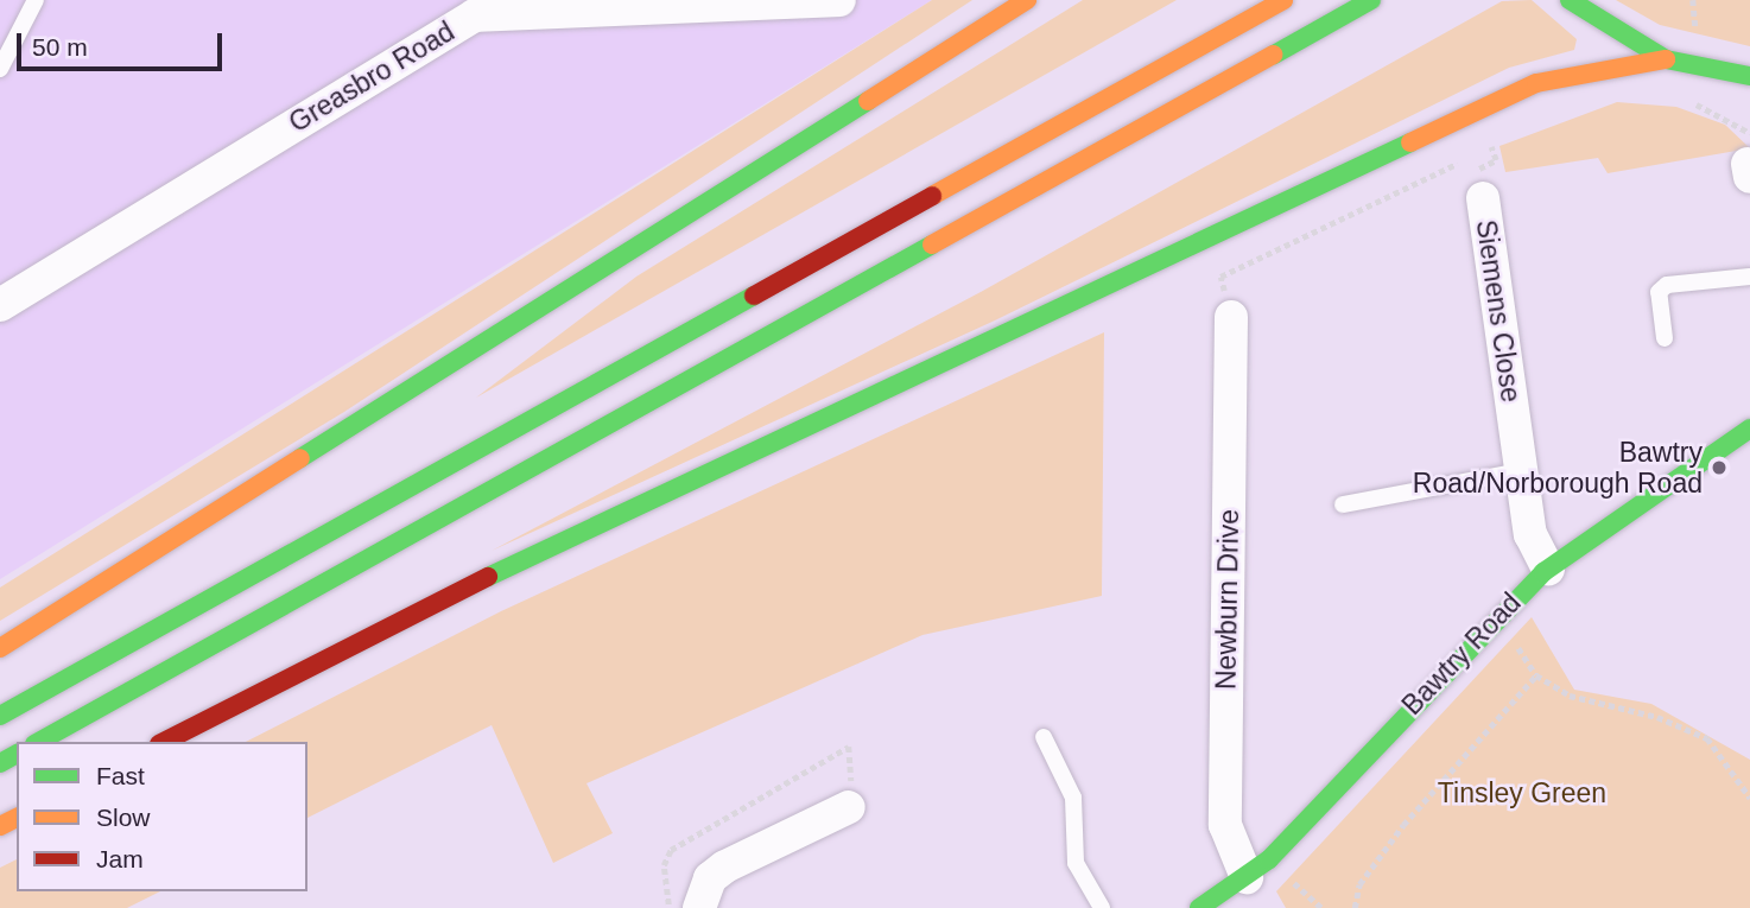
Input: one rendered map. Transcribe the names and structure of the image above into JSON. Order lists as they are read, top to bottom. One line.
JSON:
{"streets":{"main road":["Bawtry Road"],"street":["Greasbro Road","Siemens Close","Newburn Drive"]},"crossings":[["Siemens Close","Bawtry Road"],["Newburn Drive","Bawtry Road"]],"parks":["Tinsley Green"],"places":["Bawtry Road/Norborough Road"],"legend":["Fast","Slow","Jam"],"scale_bar":"50 m"}
